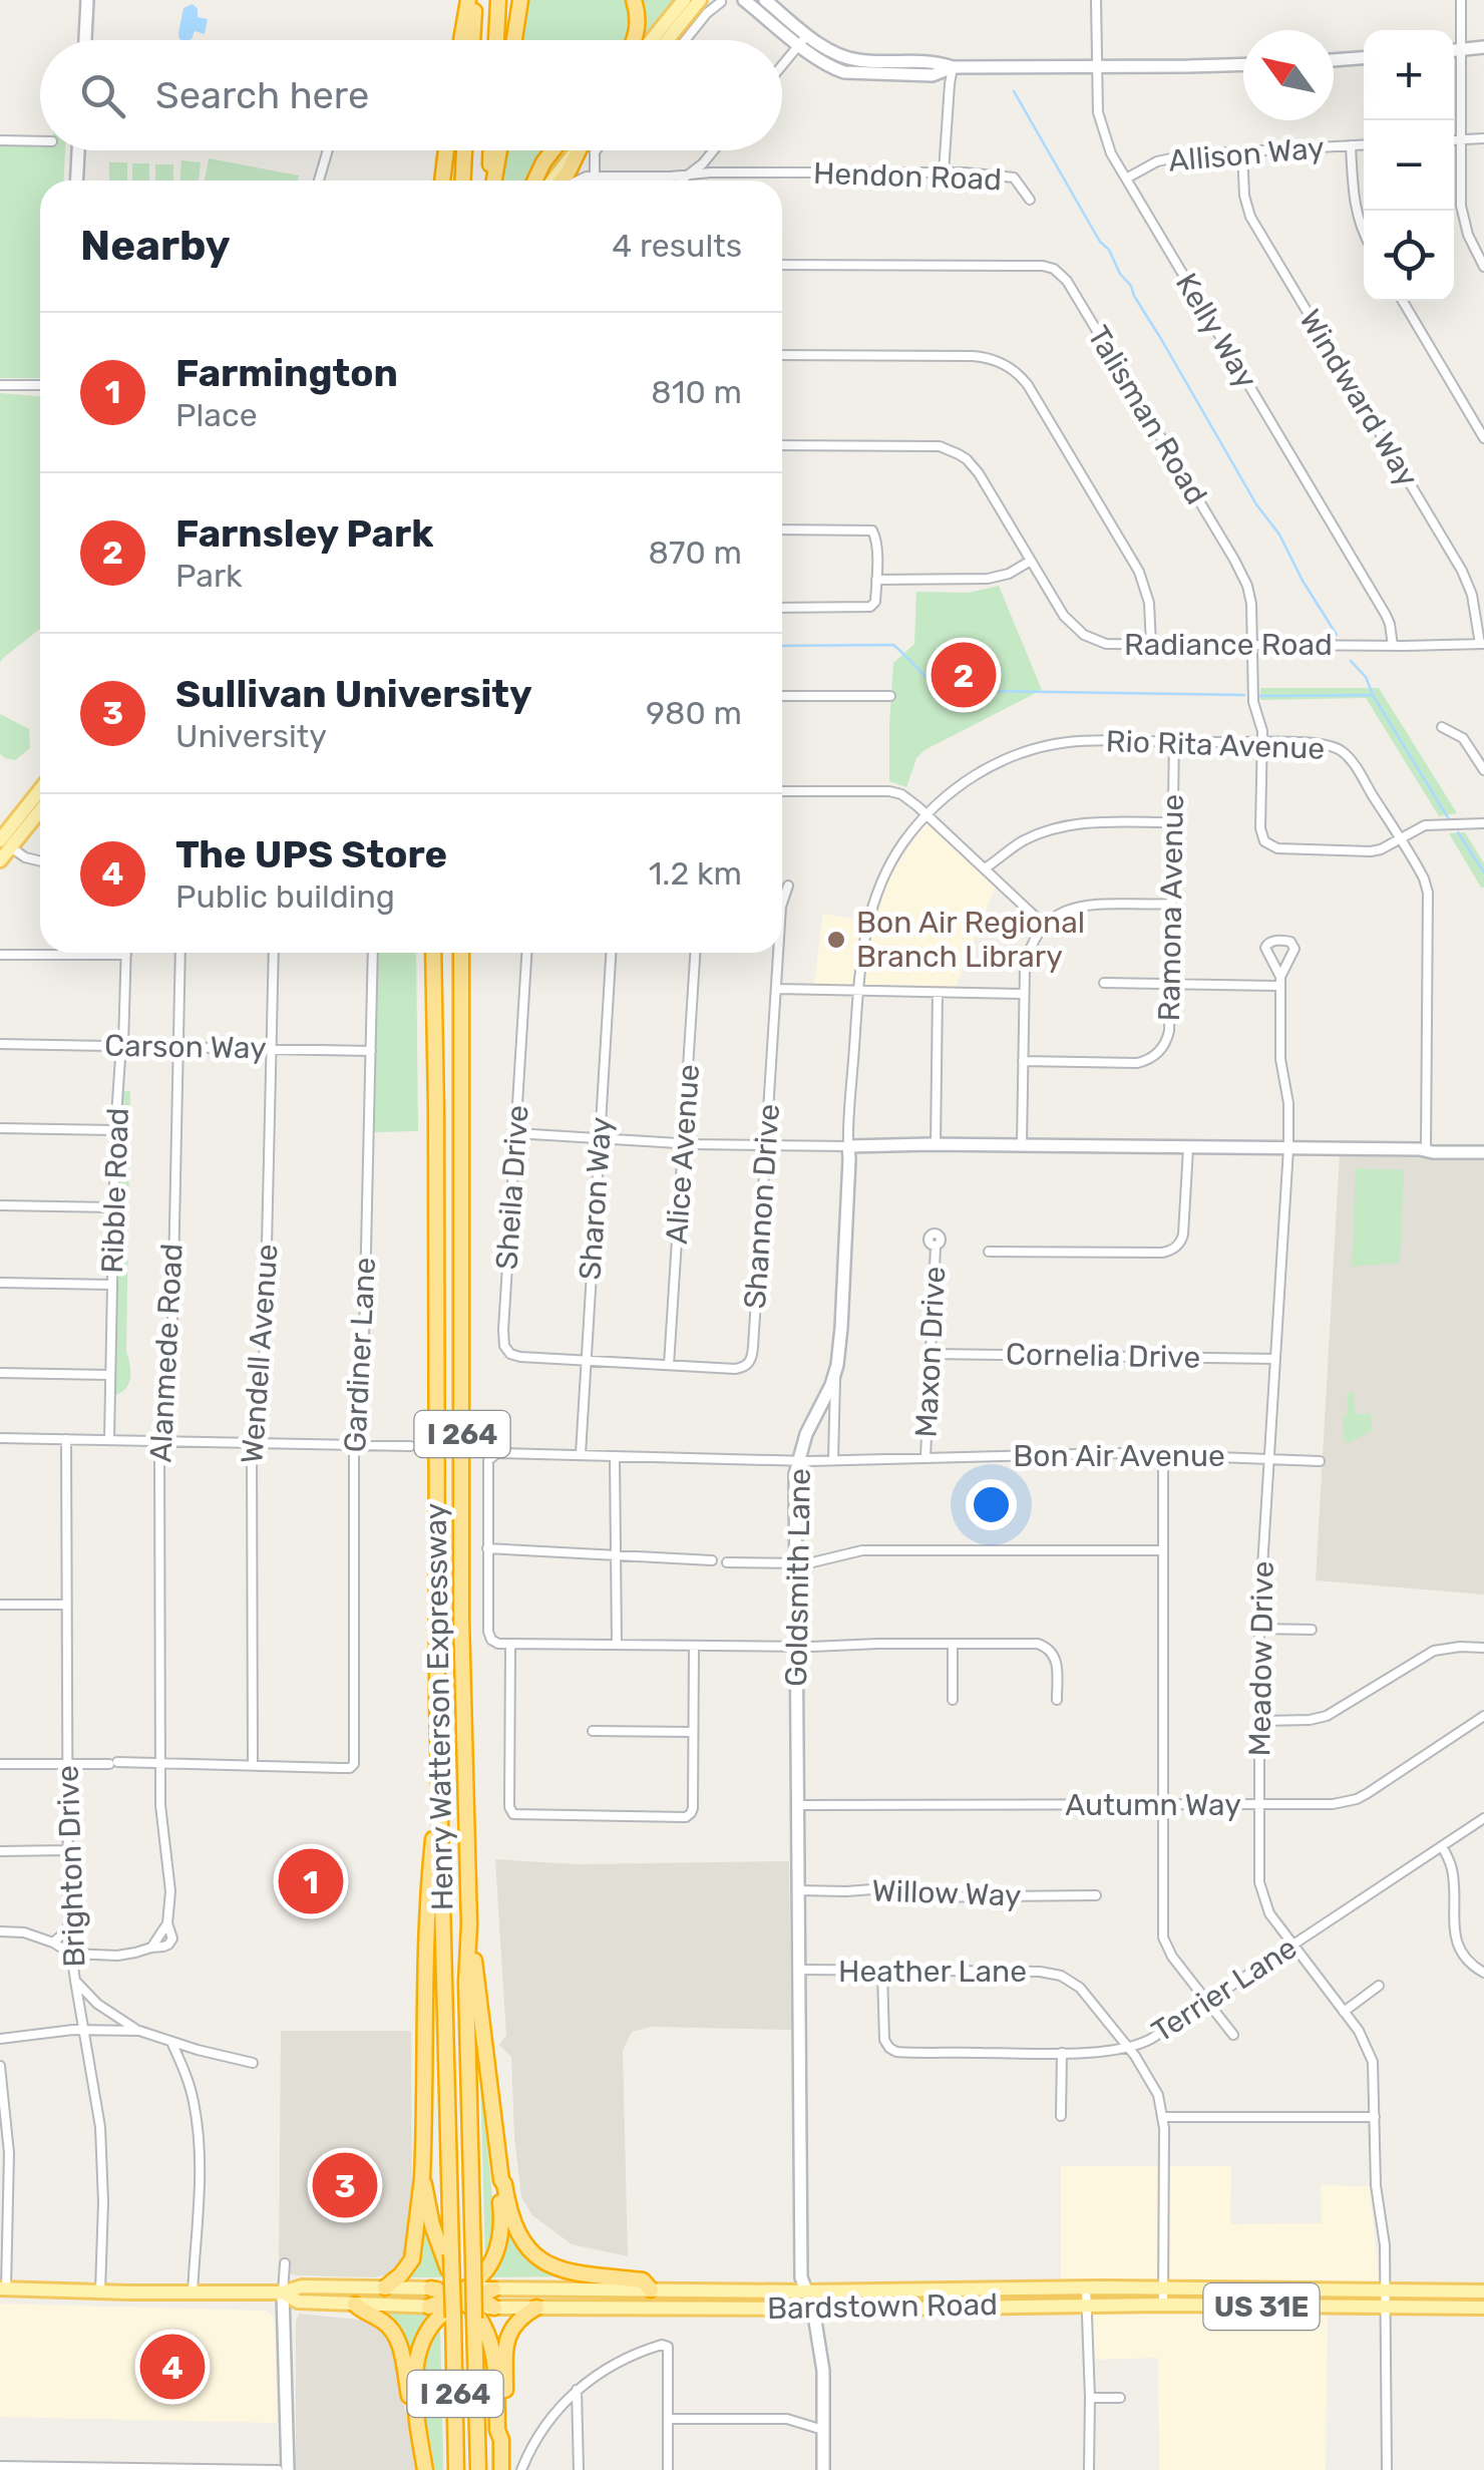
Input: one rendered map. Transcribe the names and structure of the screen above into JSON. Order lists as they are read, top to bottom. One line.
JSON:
{"streets":{"highway":["I 264","Henry Watterson Expressway"],"main road":["Bardstown Road","US 31E"],"street":["Allison Way","Hendon Road","Kelly Way","Windward Way","Talisman Road","Radiance Road","Rio Rita Avenue","Ramona Avenue","Carson Way","Alice Avenue","Sheila Drive","Ribble Road","Sharon Way","Shannon Drive","Maxon Drive","Alanmede Road","Wendell Avenue","Gardiner Lane","Cornelia Drive","Bon Air Avenue","Goldsmith Lane","Meadow Drive","Autumn Way","Brighton Drive","Willow Way","Heather Lane","Terrier Lane"]},"crossings":[["Allison Way","Kelly Way"],["Allison Way","Windward Way"],["Kelly Way","Radiance Road"],["Windward Way","Radiance Road"],["Talisman Road","Radiance Road"],["Talisman Road","Rio Rita Avenue"],["Rio Rita Avenue","Ramona Avenue"],["Rio Rita Avenue","Goldsmith Lane"],["Carson Way","Ribble Road"],["Carson Way","Alanmede Road"],["Carson Way","Wendell Avenue"],["Carson Way","Gardiner Lane"],["Alice Avenue","Shannon Drive"],["Sheila Drive","Sharon Way"],["Sheila Drive","Shannon Drive"],["Sharon Way","Shannon Drive"],["Sharon Way","Bon Air Avenue"],["Maxon Drive","Cornelia Drive"],["Maxon Drive","Bon Air Avenue"],["Alanmede Road","Brighton Drive"],["Wendell Avenue","Gardiner Lane"],["Cornelia Drive","Meadow Drive"],["Bon Air Avenue","Goldsmith Lane"],["Bon Air Avenue","Meadow Drive"],["Goldsmith Lane","Autumn Way"],["Goldsmith Lane","Willow Way"],["Goldsmith Lane","Heather Lane"],["Goldsmith Lane","Bardstown Road"],["Meadow Drive","Autumn Way"],["Meadow Drive","Terrier Lane"],["Meadow Drive","Bardstown Road"],["Heather Lane","Terrier Lane"],["Heather Lane","Bardstown Road"]],"places":["Bon Air Regional Branch Library"],"north":"top left","page":{"map_buttons":["+","−"],"search":"Search here","heading":["Nearby","4 results"],"list":[{"mark":"1","name":"Farmington","note":"Place","value":"810 m"},{"mark":"2","name":"Farnsley Park","note":"Park","value":"870 m"},{"mark":"3","name":"Sullivan University","note":"University","value":"980 m"},{"mark":"4","name":"The UPS Store","note":"Public building","value":"1.2 km"}],"pins":["2","1","3","4"]}}
